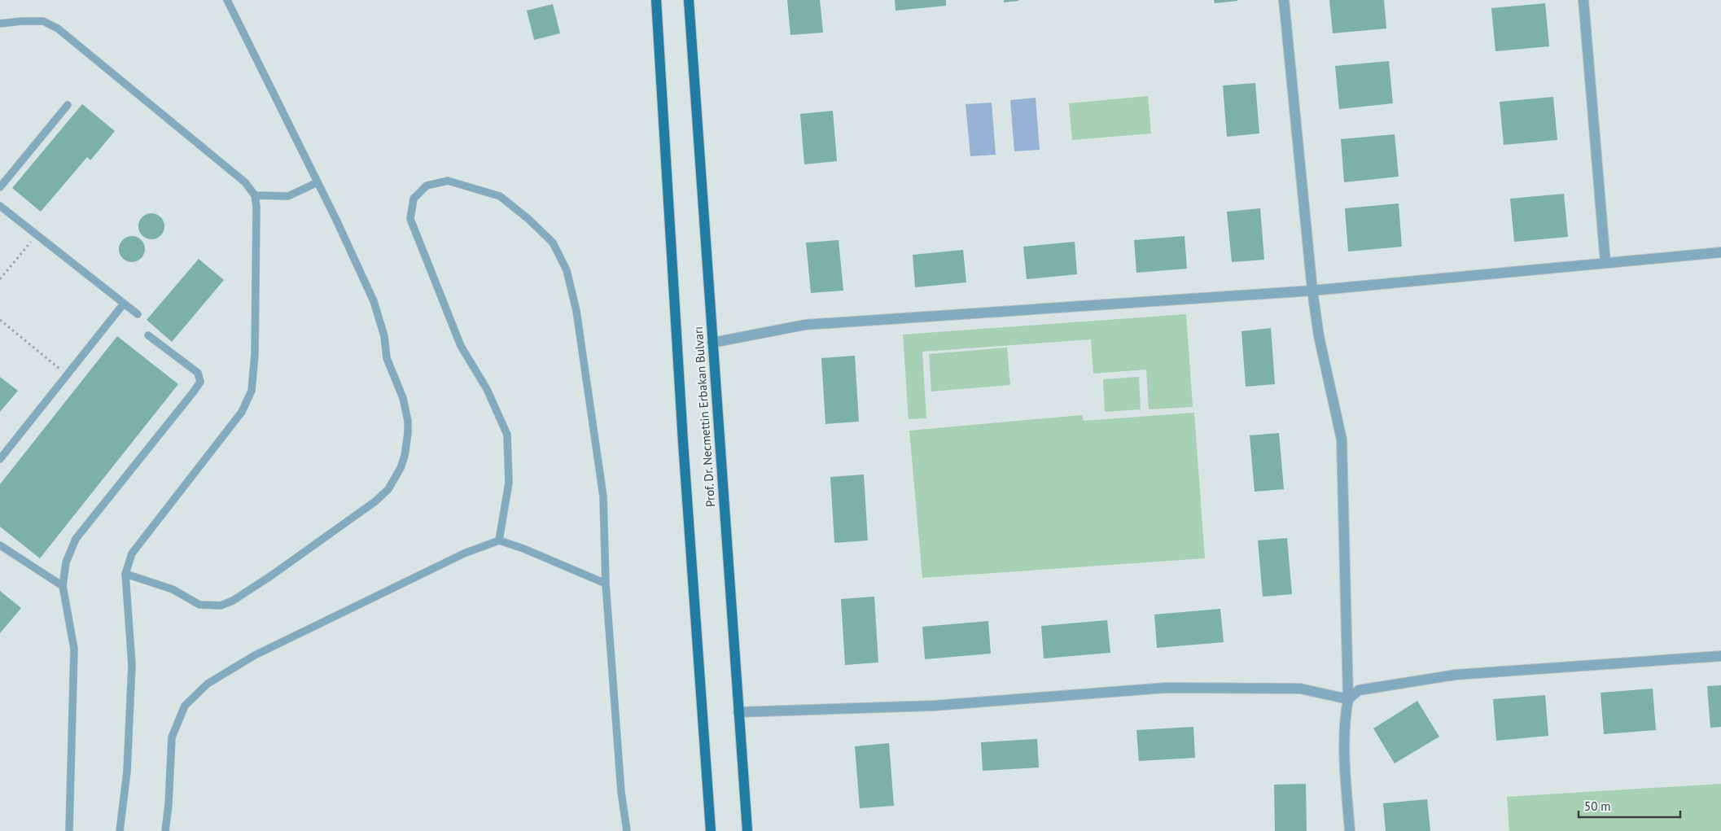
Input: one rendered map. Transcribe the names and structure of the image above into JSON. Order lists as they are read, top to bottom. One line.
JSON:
{"streets":{"main road":["Prof. Dr. Necmettin Erbakan Bulvarı"]},"scale_bar":"50 m"}
